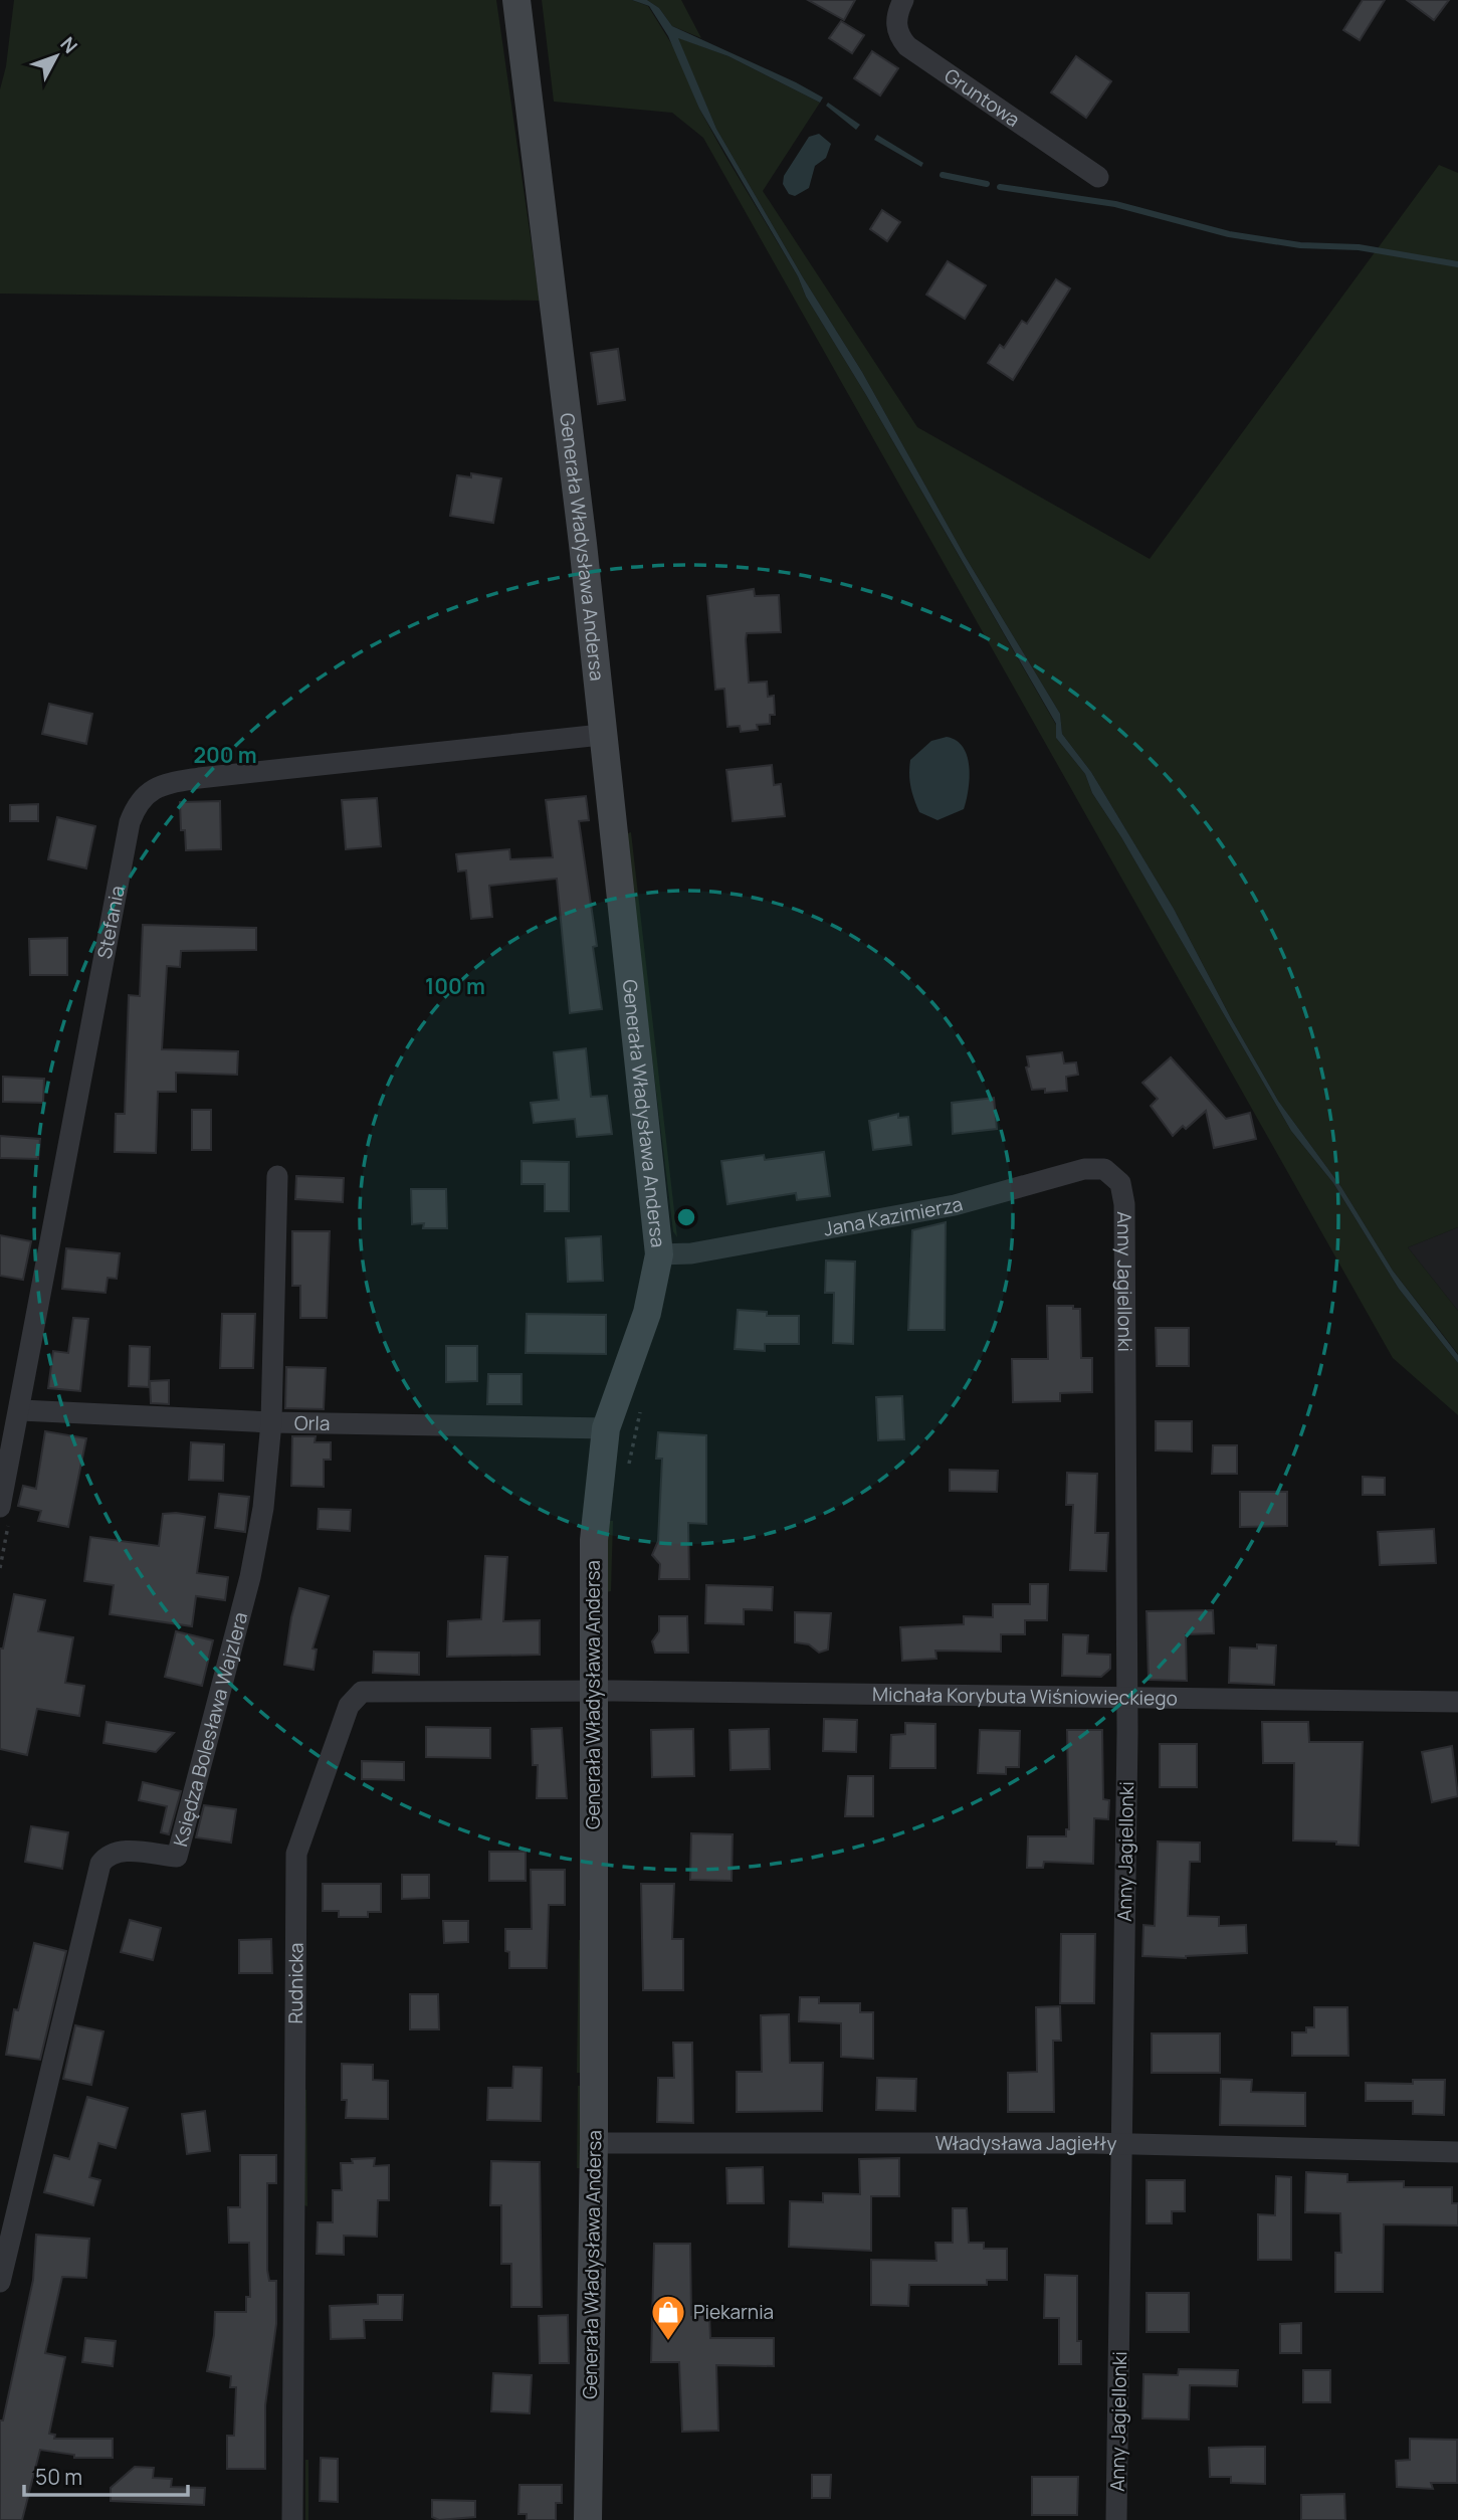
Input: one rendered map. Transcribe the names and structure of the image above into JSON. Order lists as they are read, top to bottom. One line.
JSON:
{"streets":{"street":["Gruntowa","Generała Władysława Andersa","Stefania","Jana Kazimierza","Anny Jagiellonki","Orla","Michała Korybuta Wiśniowieckiego","Księdza Bolesława Wajzlera","Rudnicka","Władysława Jagiełły"]},"crossings":[["Generała Władysława Andersa","Stefania"],["Generała Władysława Andersa","Jana Kazimierza"],["Generała Władysława Andersa","Orla"],["Generała Władysława Andersa","Michała Korybuta Wiśniowieckiego"],["Generała Władysława Andersa","Rudnicka"],["Generała Władysława Andersa","Władysława Jagiełły"],["Stefania","Orla"],["Jana Kazimierza","Anny Jagiellonki"],["Anny Jagiellonki","Michała Korybuta Wiśniowieckiego"],["Anny Jagiellonki","Władysława Jagiełły"],["Orla","Księdza Bolesława Wajzlera"],["Michała Korybuta Wiśniowieckiego","Rudnicka"]],"places":{"shop":["Piekarnia"]},"scale_bar":"50 m","north":"top right","rings":["200 m","100 m"]}
